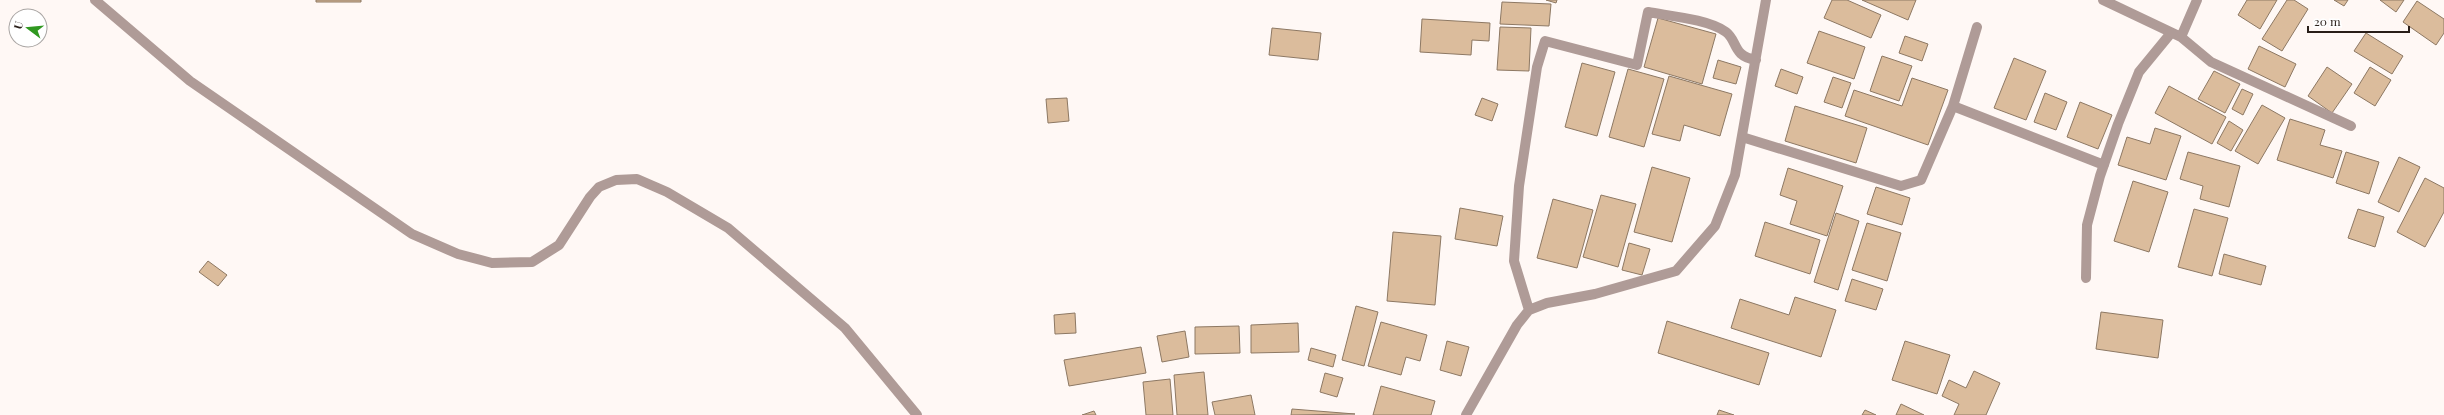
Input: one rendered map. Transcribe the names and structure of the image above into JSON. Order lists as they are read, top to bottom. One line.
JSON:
{"scale_bar":"20 m","north":"left"}
